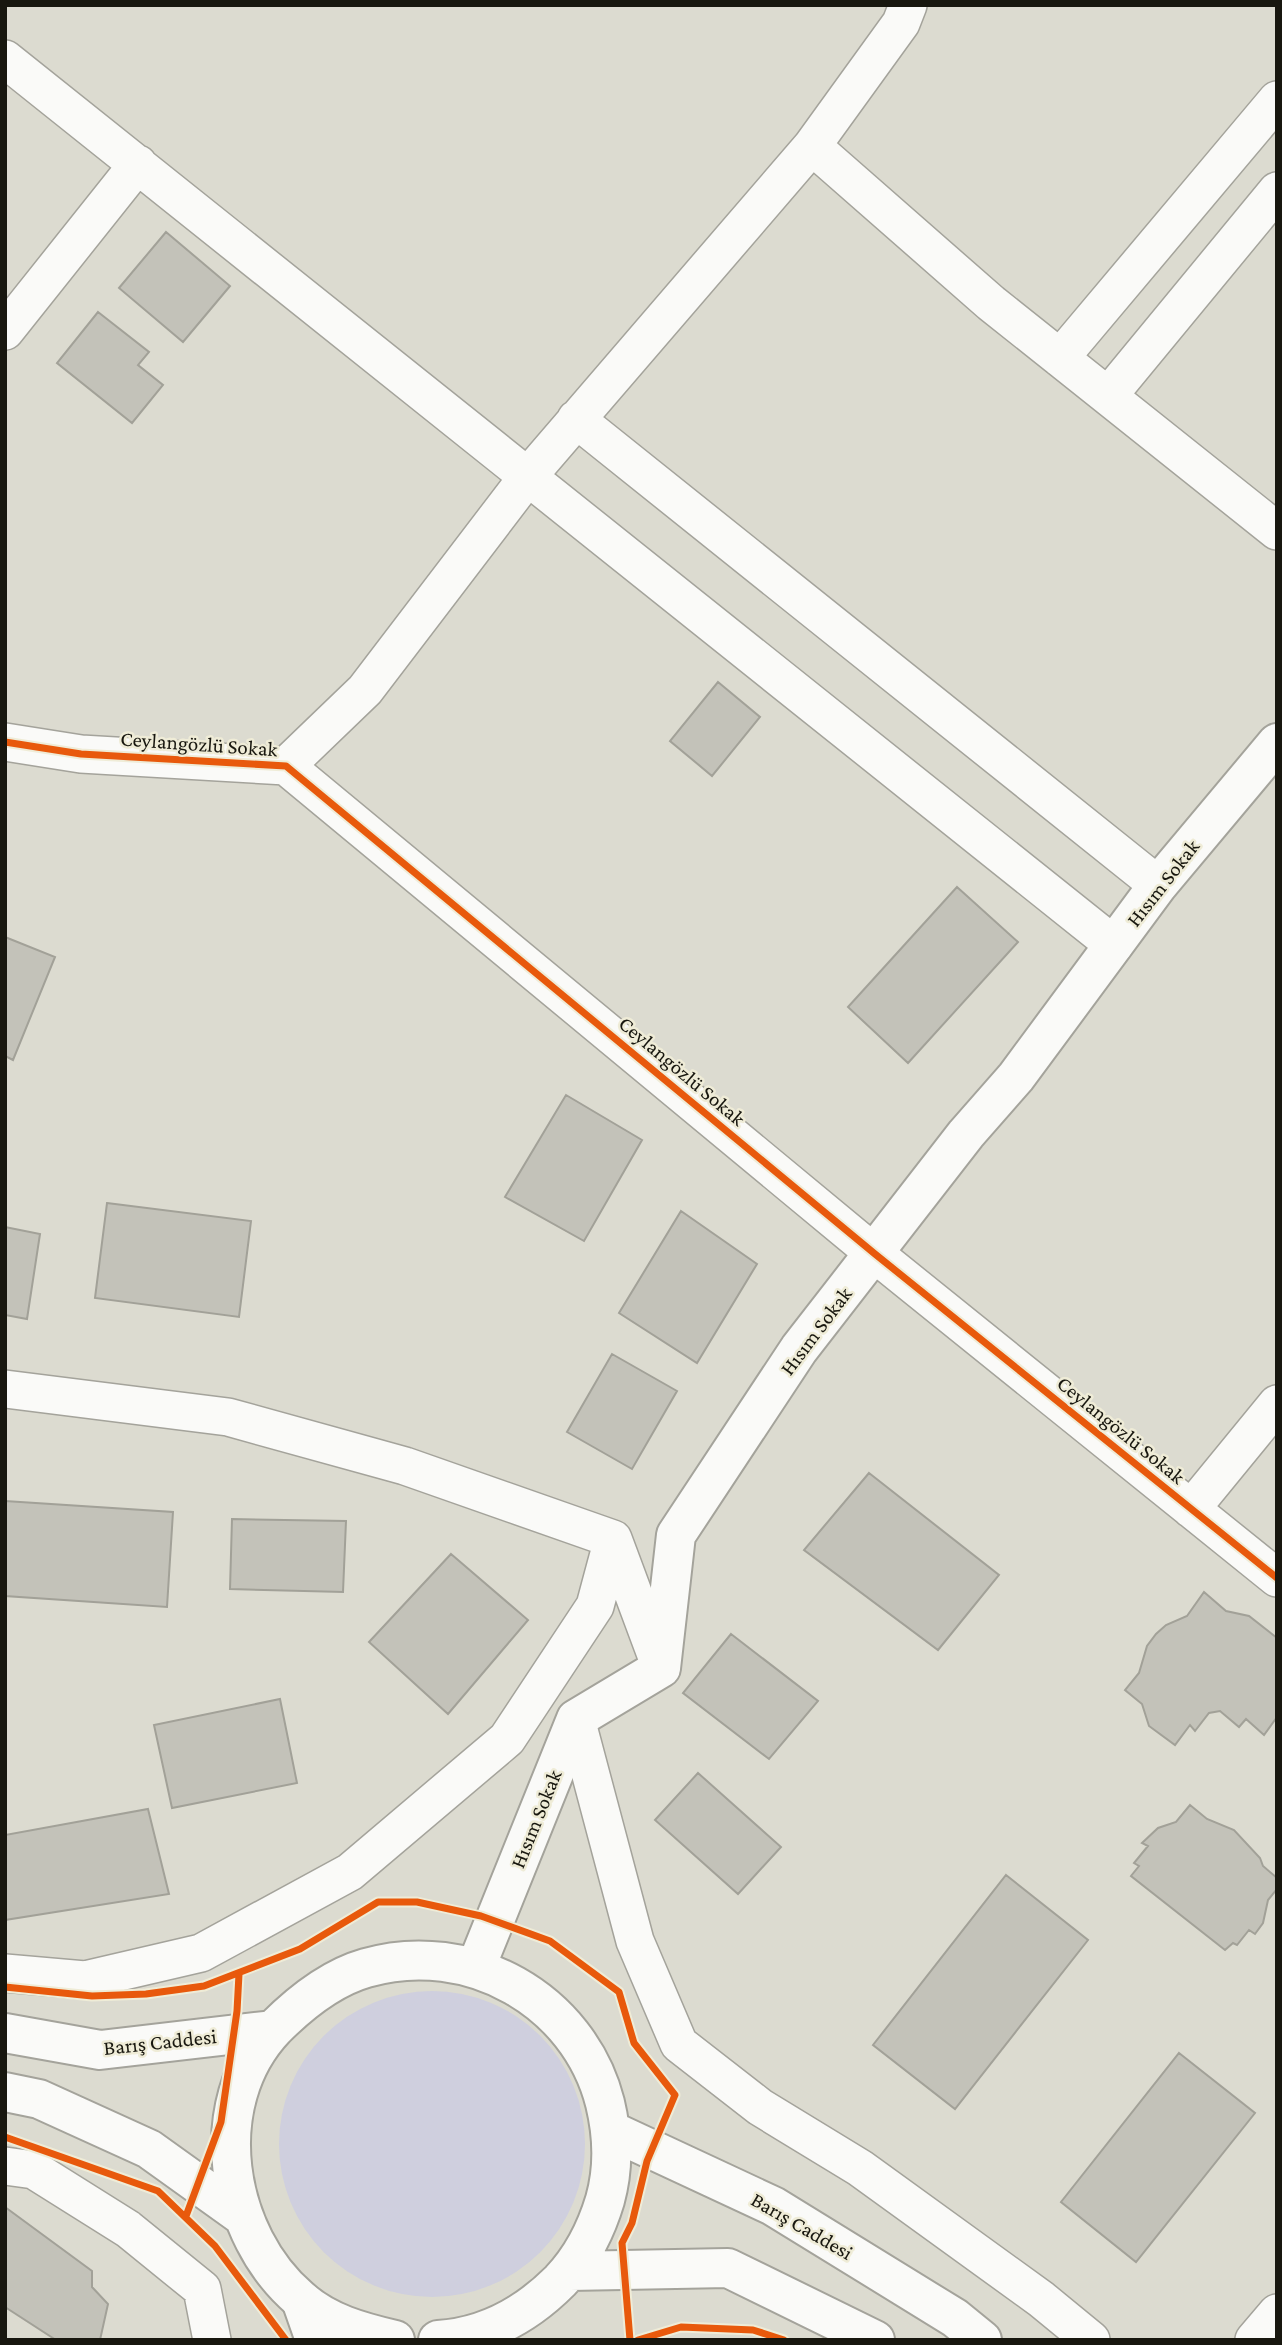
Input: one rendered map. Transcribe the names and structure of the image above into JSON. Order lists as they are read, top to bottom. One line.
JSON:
{"streets":{"main road":["Hısım Sokak","Barış Caddesi"],"street":["Ceylangözlü Sokak"]},"crossings":[["Ceylangözlü Sokak","Hısım Sokak"]]}
